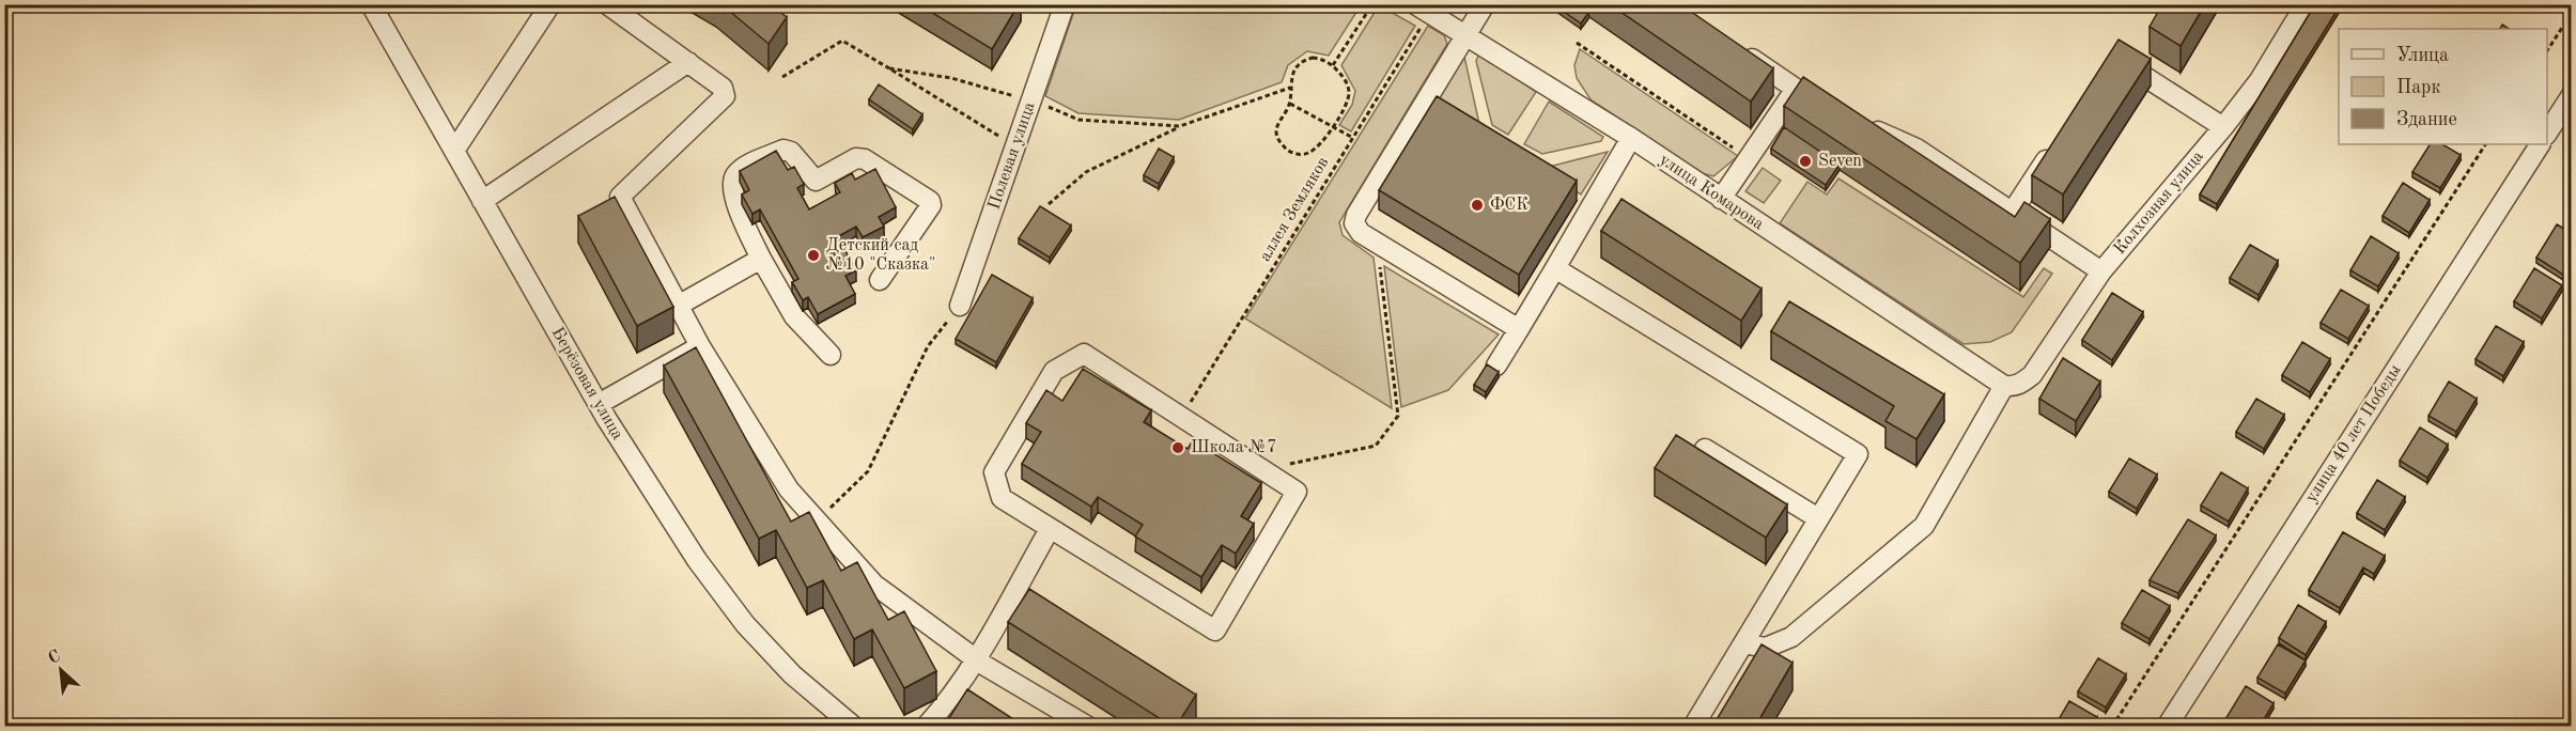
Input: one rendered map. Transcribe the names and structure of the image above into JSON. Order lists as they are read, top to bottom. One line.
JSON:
{"streets":{"street":["Полевая улица","улица Комарова","Колхозная улица","Берёзовая улица","улица 40 лет Победы"],"path":["аллея Земляков"]},"crossings":[["улица Комарова","Колхозная улица"],["улица Комарова","аллея Земляков"]],"places":["Seven","ФСК","Детский сад №10 \"Сказка\"","Школа №7"],"legend":["Улица","Парк","Здание"],"north":"top left"}
